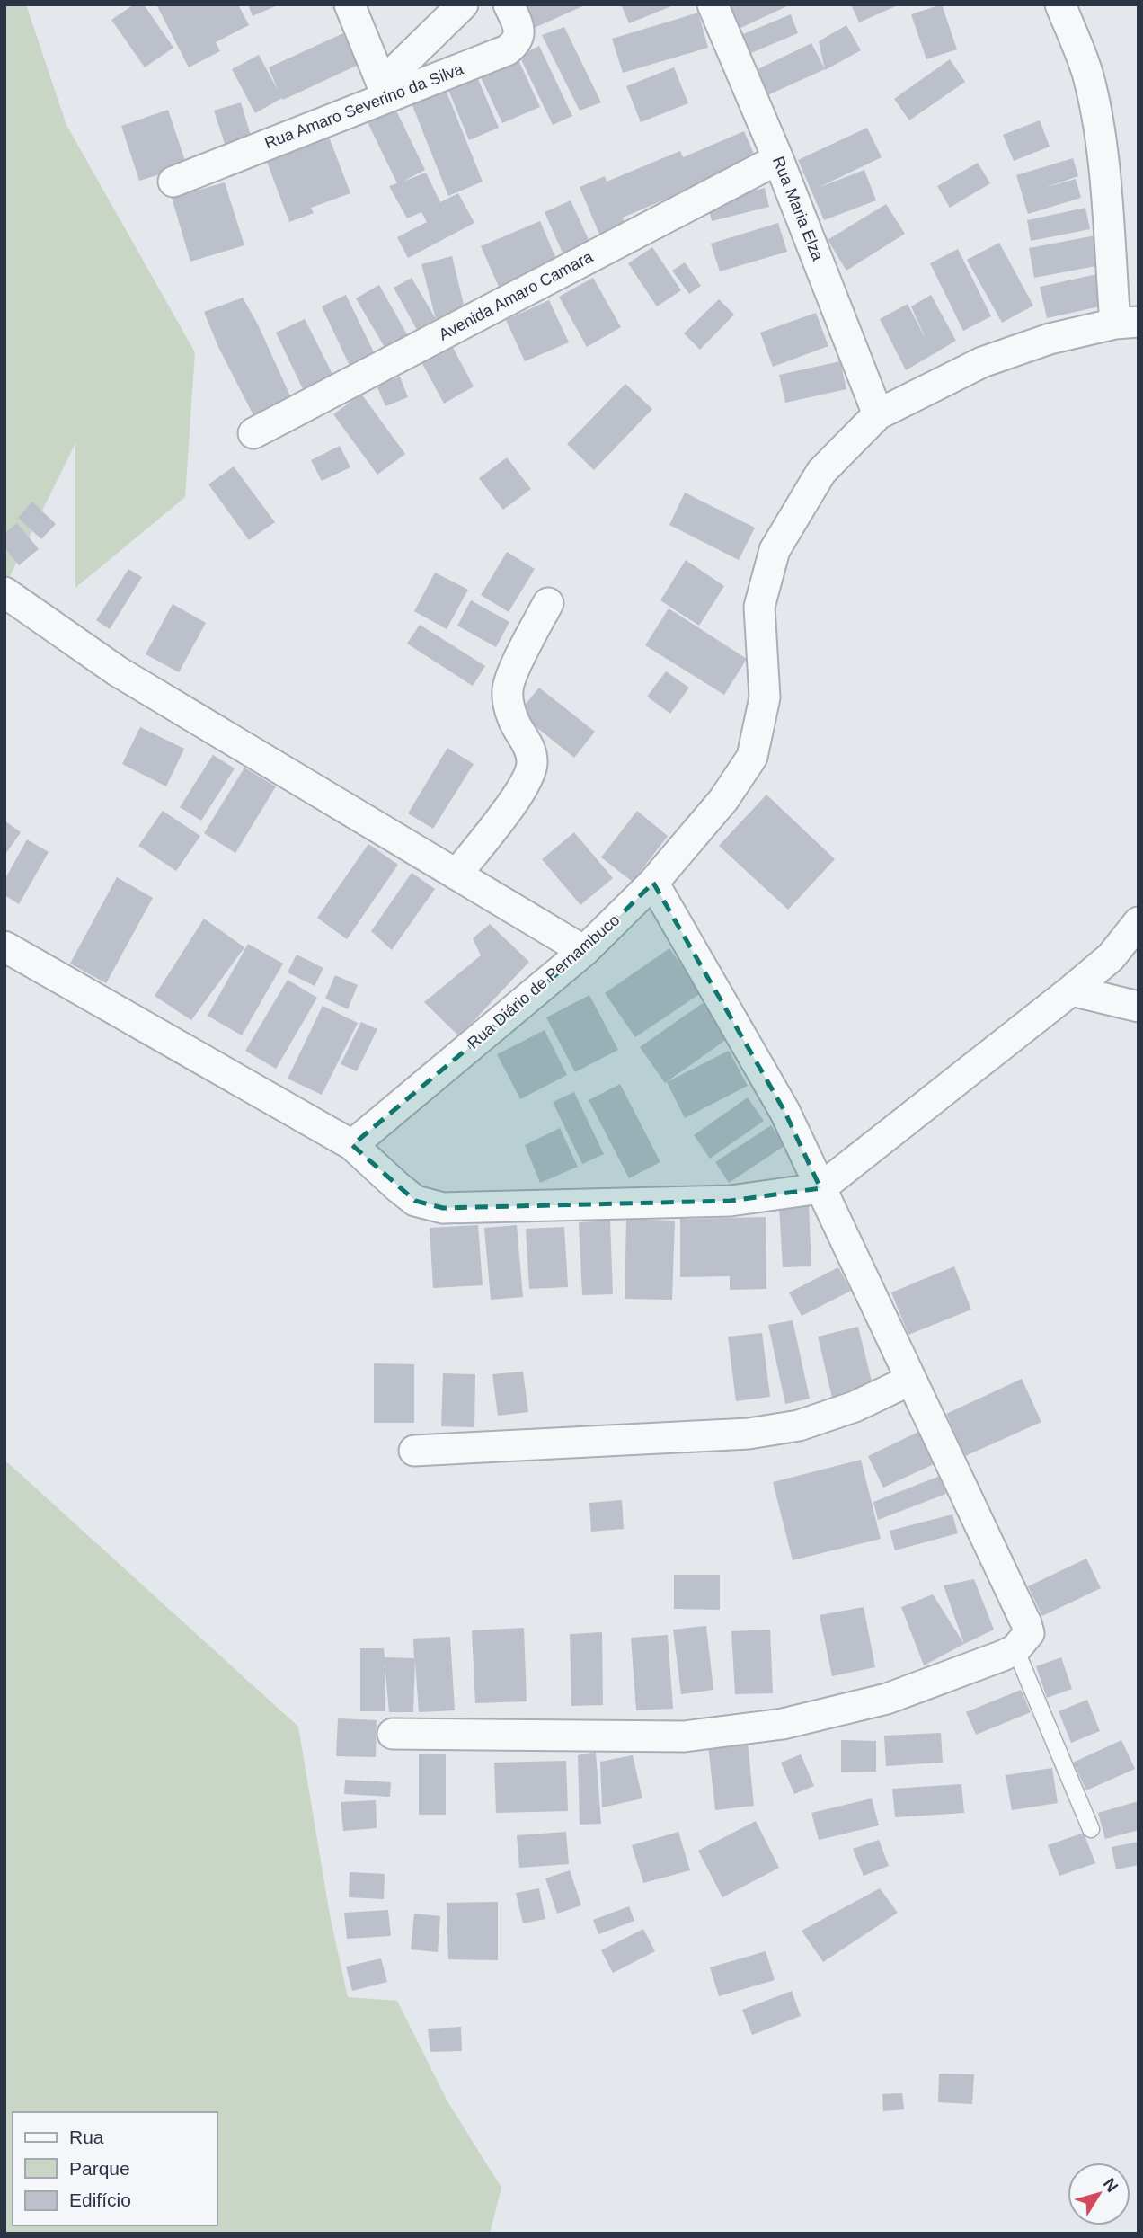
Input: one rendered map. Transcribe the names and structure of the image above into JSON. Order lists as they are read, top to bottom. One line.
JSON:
{"streets":{"street":["Rua Amaro Severino da Silva","Rua Maria Elza","Avenida Amaro Camara","Rua Diário de Pernambuco"]},"crossings":[["Rua Maria Elza","Avenida Amaro Camara"],["Rua Maria Elza","Rua Diário de Pernambuco"]],"legend":["Rua","Parque","Edifício"],"north":"top right"}
